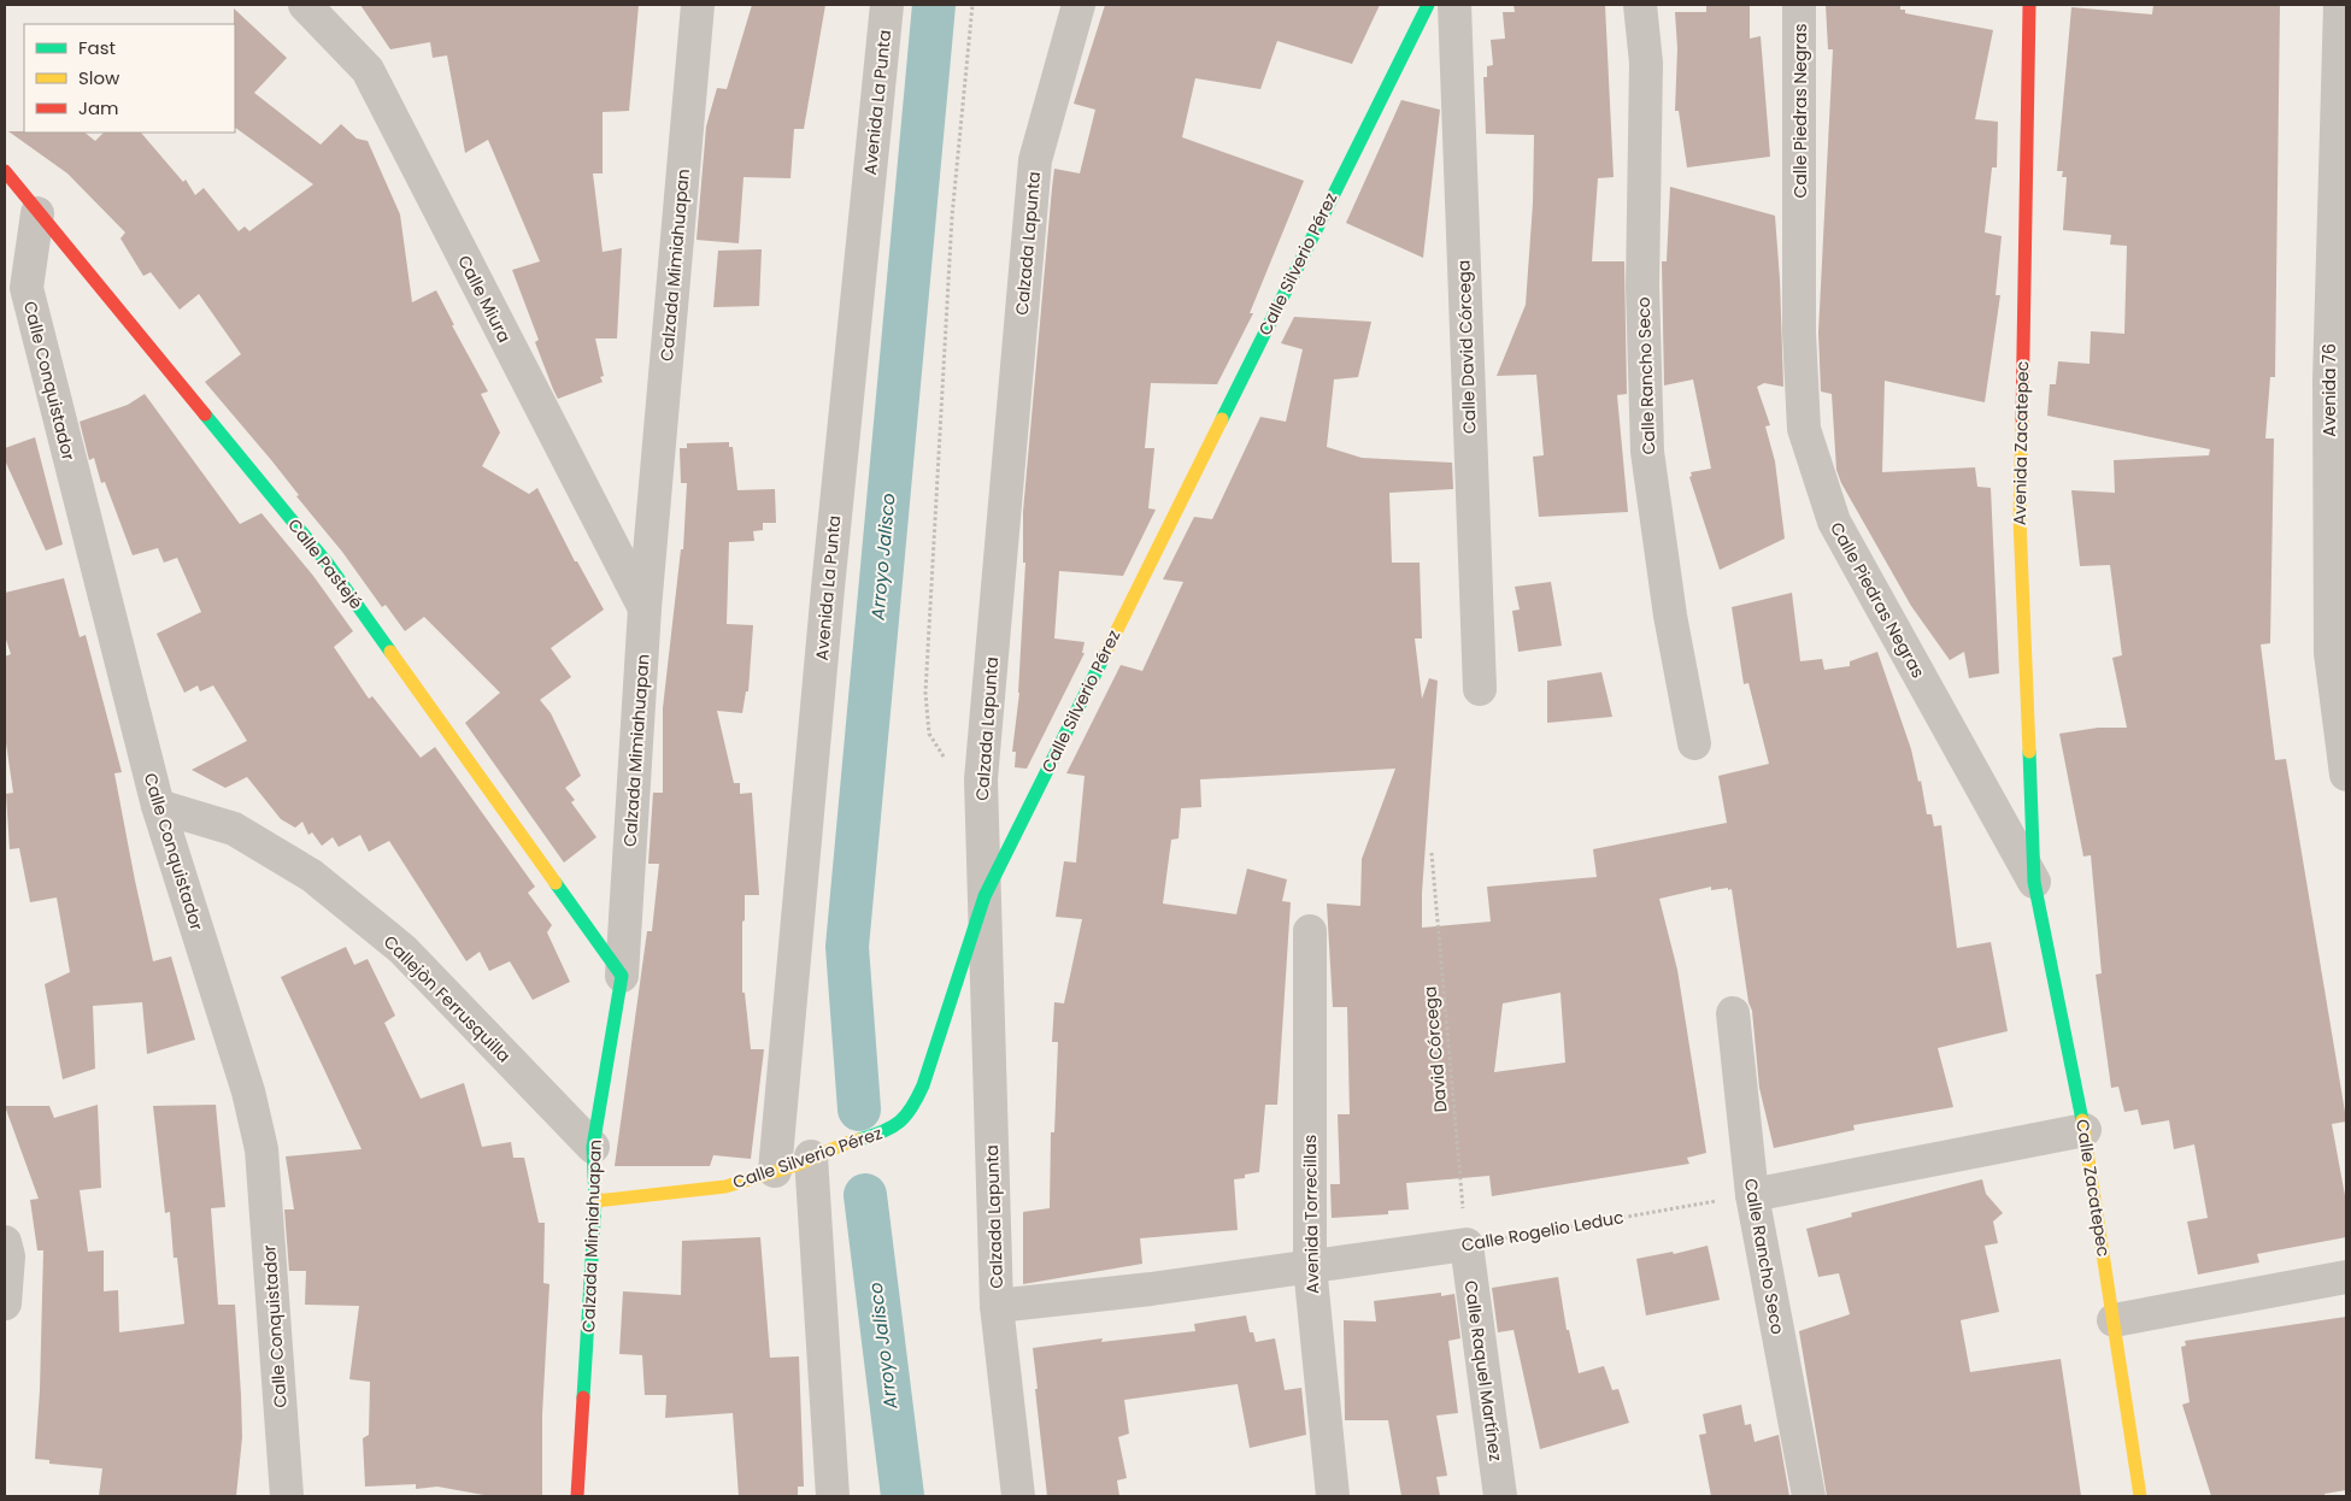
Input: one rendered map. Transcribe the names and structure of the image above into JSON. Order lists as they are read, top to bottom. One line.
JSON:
{"streets":{"street":["Avenida La Punta","Calle Piedras Negras","Calzada Lapunta","Calle Silverio Pérez","Calzada Mimiahuapan","Calle Miura","Calle David Córcega","Calle Rancho Seco","Calle Conquistador","Avenida 76","Avenida Zacatepec","Calle Pastejé","Callejòn Ferrusquilla","Calle Zacatepec","Avenida Torrecillas","Calle Rogelio Leduc","Calle Raquel Martínez"],"path":["David Córcega"]},"crossings":[["Avenida La Punta","Calle Silverio Pérez"],["Calle Piedras Negras","Avenida Zacatepec"],["Calle Piedras Negras","Calle Zacatepec"],["Calzada Lapunta","Calle Silverio Pérez"],["Calzada Lapunta","Calle Rogelio Leduc"],["Calle Silverio Pérez","Calzada Mimiahuapan"],["Calzada Mimiahuapan","Calle Miura"],["Calzada Mimiahuapan","Calle Pastejé"],["Calzada Mimiahuapan","Callejòn Ferrusquilla"],["Calle Rancho Seco","Calle Rogelio Leduc"],["Calle Conquistador","Calle Pastejé"],["Calle Conquistador","Callejòn Ferrusquilla"],["Avenida Zacatepec","Calle Zacatepec"],["David Córcega","Calle Rogelio Leduc"],["David Córcega","Calle Raquel Martínez"],["Avenida Torrecillas","Calle Rogelio Leduc"],["Calle Rogelio Leduc","Calle Raquel Martínez"]],"water":["Arroyo Jalisco"],"legend":["Fast","Slow","Jam"]}
